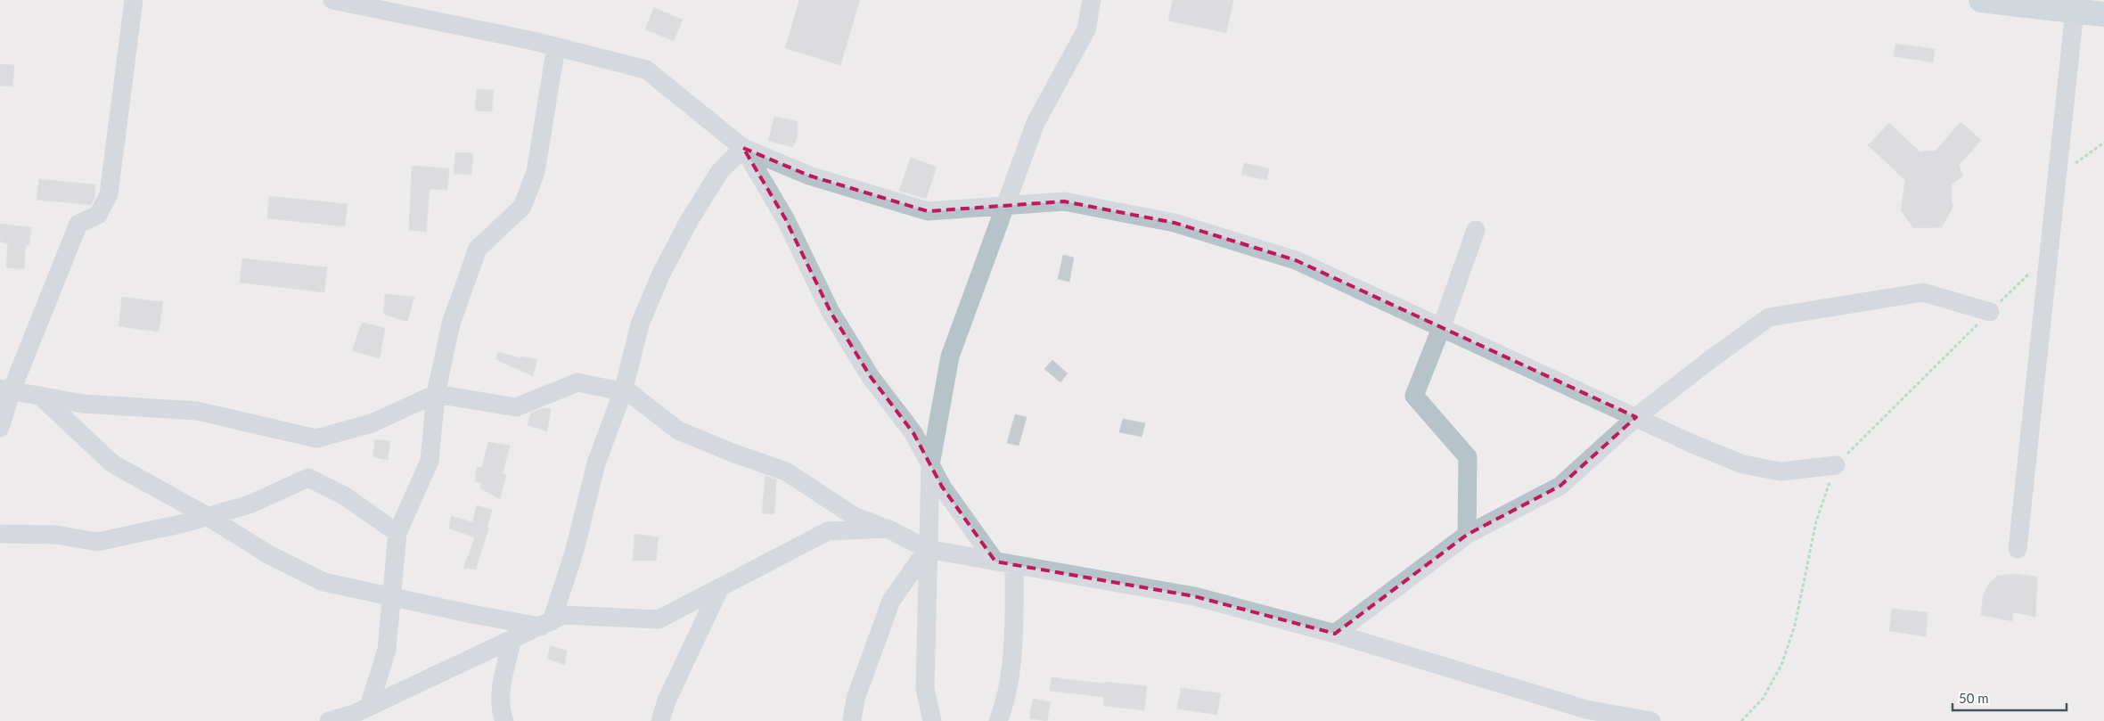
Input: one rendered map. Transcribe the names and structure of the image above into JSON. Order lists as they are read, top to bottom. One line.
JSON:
{"scale_bar":"50 m"}
